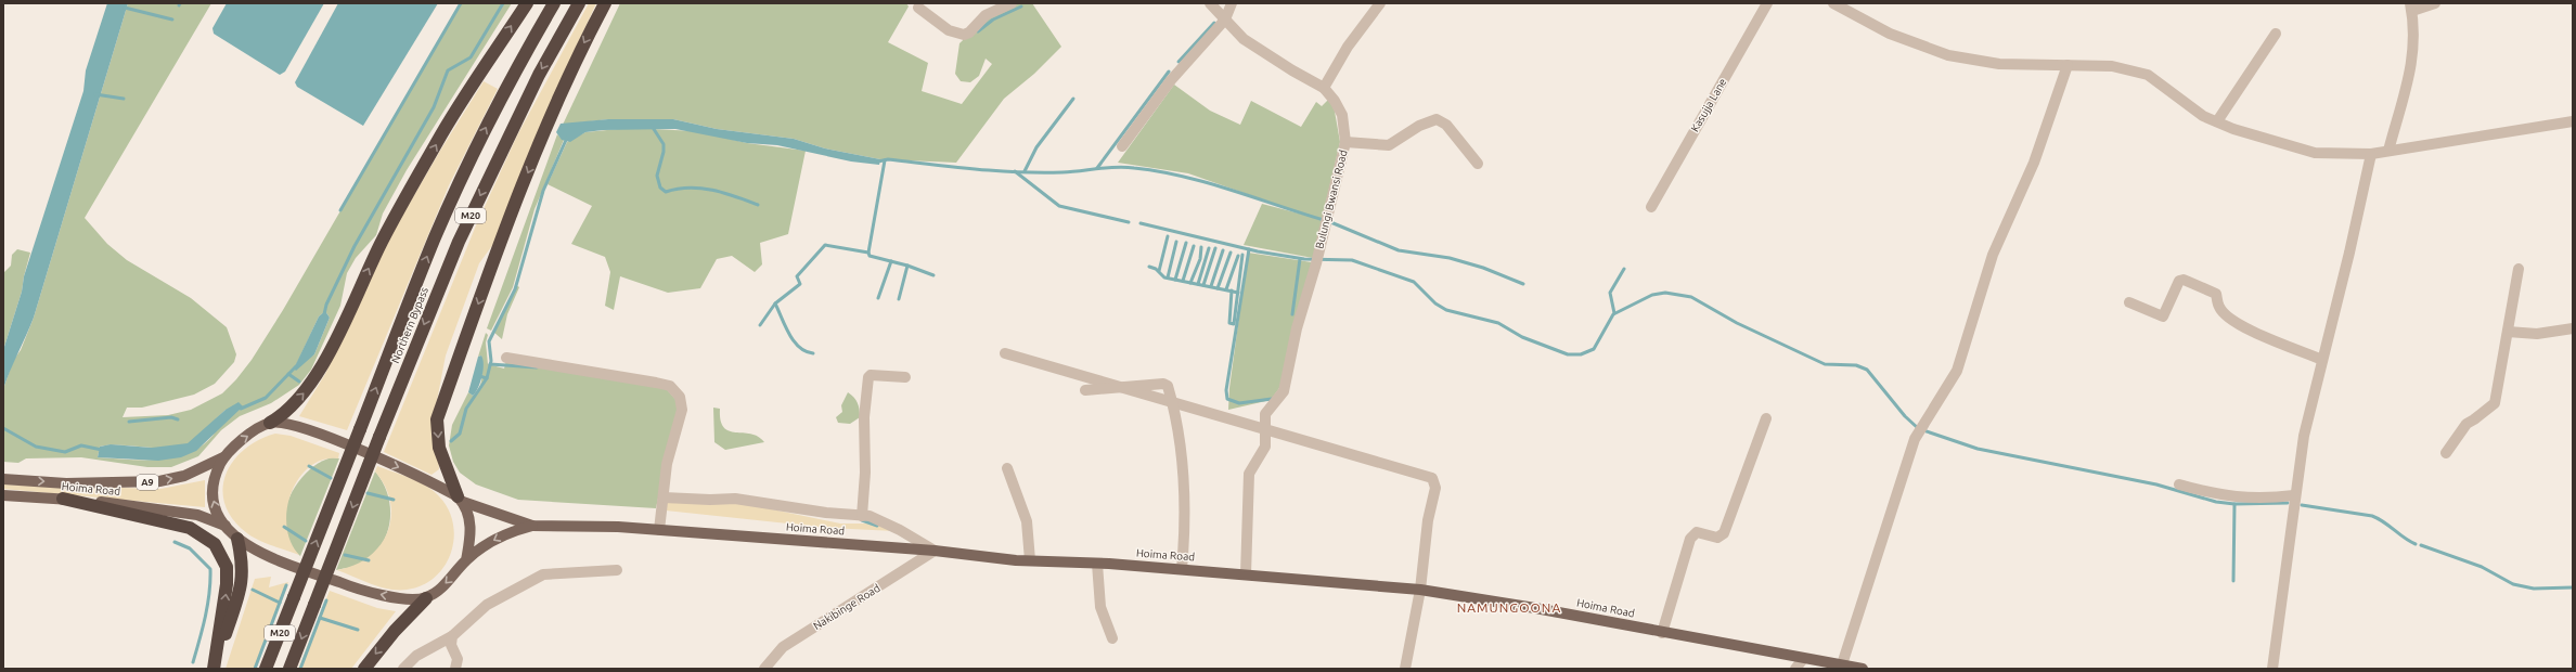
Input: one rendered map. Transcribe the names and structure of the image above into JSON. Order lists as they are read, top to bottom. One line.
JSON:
{"streets":{"highway":["M20","Northern Bypass"],"main road":["A9","Hoima Road"],"street":["Kasujja Lane","Bulungi Bwansi Road","Nakibinge Road"]},"crossings":[["Bulungi Bwansi Road","Hoima Road"],["Hoima Road","Nakibinge Road"]],"districts":["NAMUNGOONA"]}
